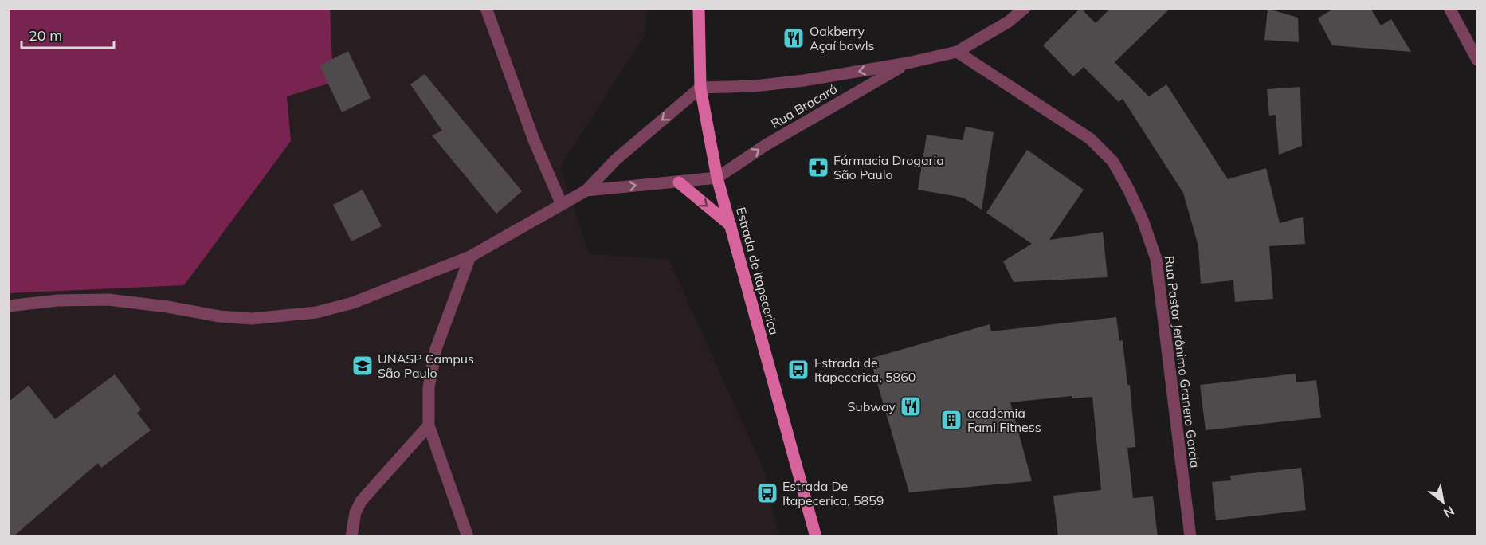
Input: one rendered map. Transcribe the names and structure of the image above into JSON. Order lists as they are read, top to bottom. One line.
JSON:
{"streets":{"main road":["Estrada de Itapecerica"],"street":["Rua Bracará","Rua Pastor Jerônimo Granero Garcia"]},"crossings":[["Rua Bracará","Estrada de Itapecerica"],["Rua Bracará","Rua Pastor Jerônimo Granero Garcia"]],"places":{"restaurant":["Oakberry Açaí bowls","Subway"],"pharmacy":["Fármacia Drogaria São Paulo"],"school or university":["UNASP Campus São Paulo"],"bus stop":["Estrada de Itapecerica, 5860","Estrada De Itapecerica, 5859"],"building":["academia Fami Fitness"]},"scale_bar":"20 m","north":"bottom right"}
